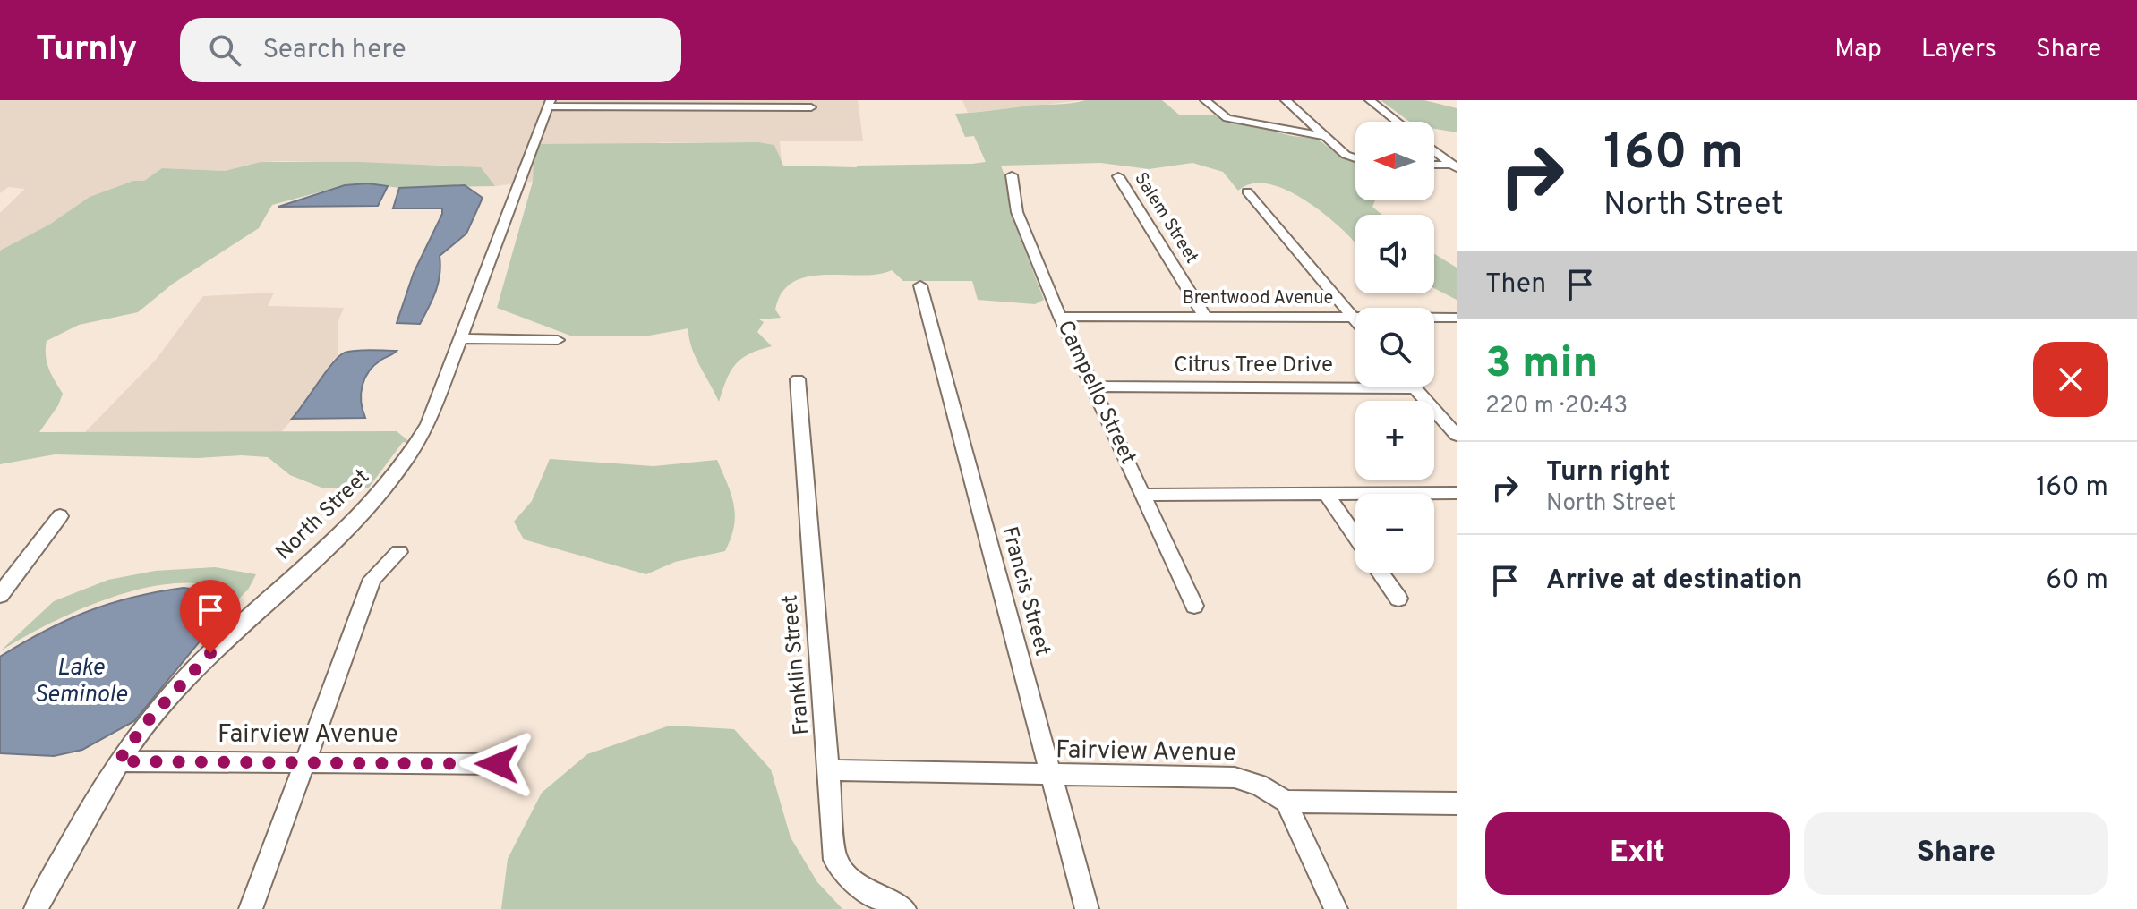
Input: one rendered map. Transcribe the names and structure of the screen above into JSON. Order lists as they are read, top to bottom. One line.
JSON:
{"streets":{"street":["Salem Street","Brentwood Avenue","Citrus Tree Drive","Campello Street","North Street","Francis Street","Franklin Street","Fairview Avenue"]},"crossings":[["Salem Street","Brentwood Avenue"],["Brentwood Avenue","Campello Street"],["Citrus Tree Drive","Campello Street"],["North Street","Fairview Avenue"],["Francis Street","Fairview Avenue"],["Franklin Street","Fairview Avenue"]],"water":["Lake Seminole"],"north":"left","page":{"header":"Turnly","search":"Search here","nav":["Map","Layers","Share"],"turn":["160 m","North Street"],"map_buttons":["+","−"],"then":"Then","heading":["3 min","220 m · 20:43"],"list":[{"name":"Turn right","note":"North Street","value":"160 m"},{"name":"Arrive at destination","value":"60 m"}],"buttons":["Exit","Share"]}}
